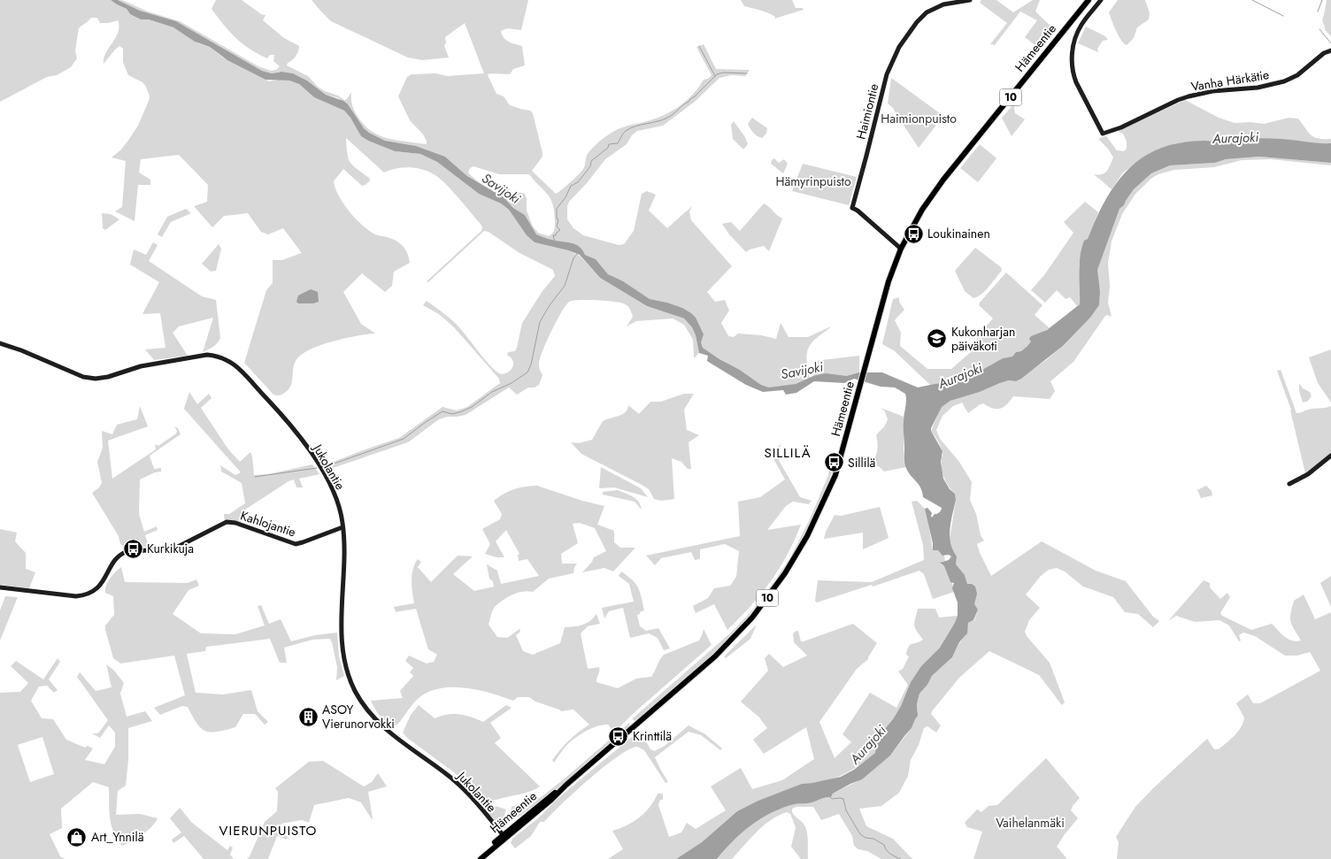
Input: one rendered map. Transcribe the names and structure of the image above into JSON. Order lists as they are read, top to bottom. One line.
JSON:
{"streets":{"highway":["Hämeentie","10"],"street":["Vanha Härkätie","Haimiontie","Jukolantie","Kahlojantie"]},"crossings":[["Hämeentie","Haimiontie"],["Hämeentie","Jukolantie"],["Jukolantie","Kahlojantie"]],"districts":["SILLILÄ","VIERUNPUISTO"],"water":["Aurajoki","Savijoki"],"parks":["Haimionpuisto","Hämyrinpuisto","Vaihelanmäki"],"places":{"bus stop":["Loukinainen","Sillilä","Kurkikuja","Krinttilä"],"school or university":["Kukonharjan päiväkoti"],"building":["ASOY Vierunorvokki"],"shop":["Art_Ynnilä"]}}
